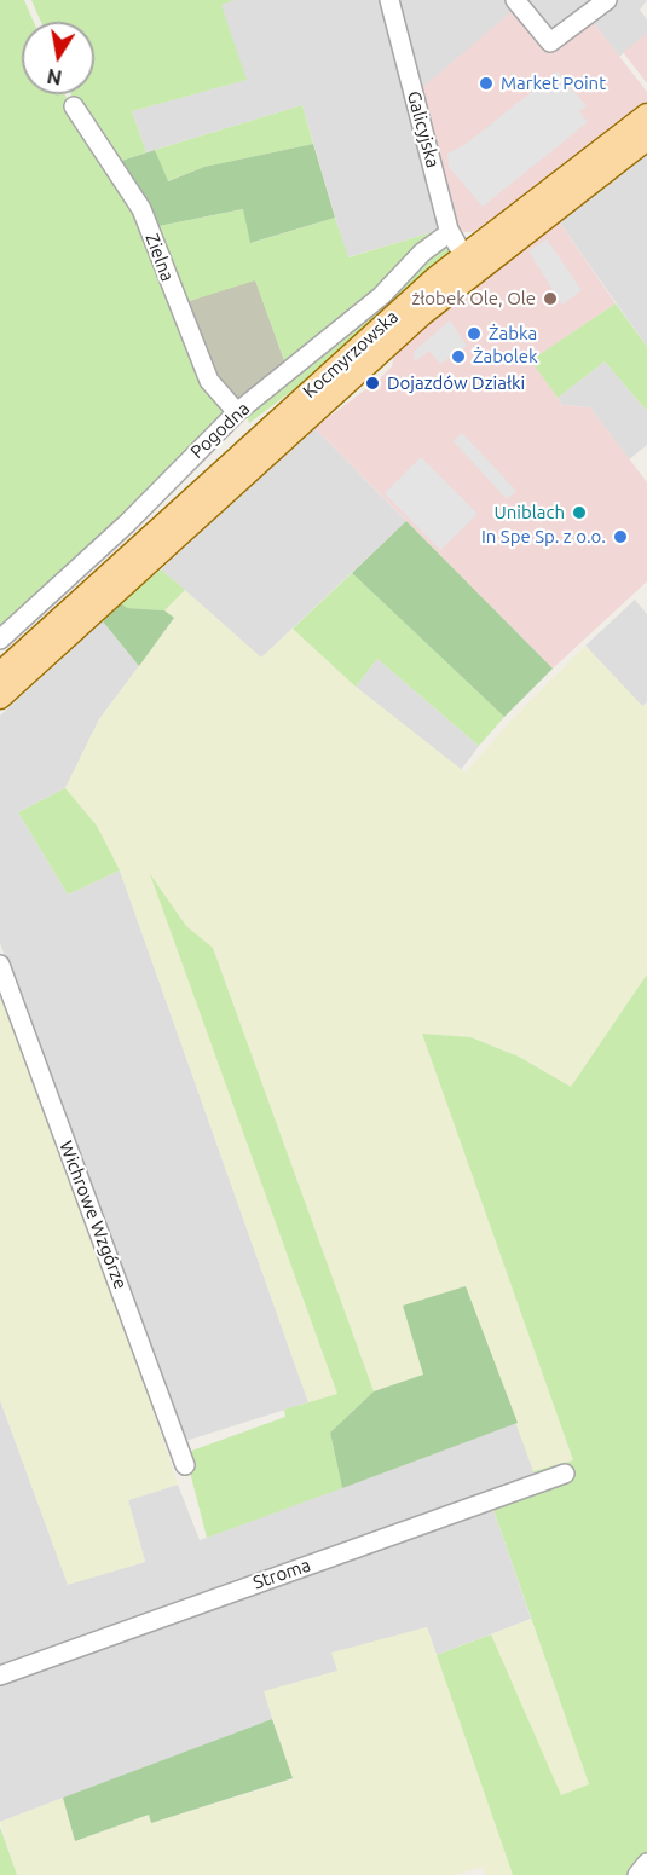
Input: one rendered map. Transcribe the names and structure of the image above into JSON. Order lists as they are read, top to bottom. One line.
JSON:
{"streets":{"main road":["Kocmyrzowska"],"street":["Galicyjska","Zielna","Pogodna","Wichrowe Wzgórze","Stroma"]},"crossings":[["Galicyjska","Kocmyrzowska"],["Galicyjska","Pogodna"],["Zielna","Pogodna"]],"places":["Market Point","żłobek Ole, Ole","Żabka","Żabolek","Dojazdów Działki","Uniblach","In Spe Sp. z o.o."],"north":"bottom"}
